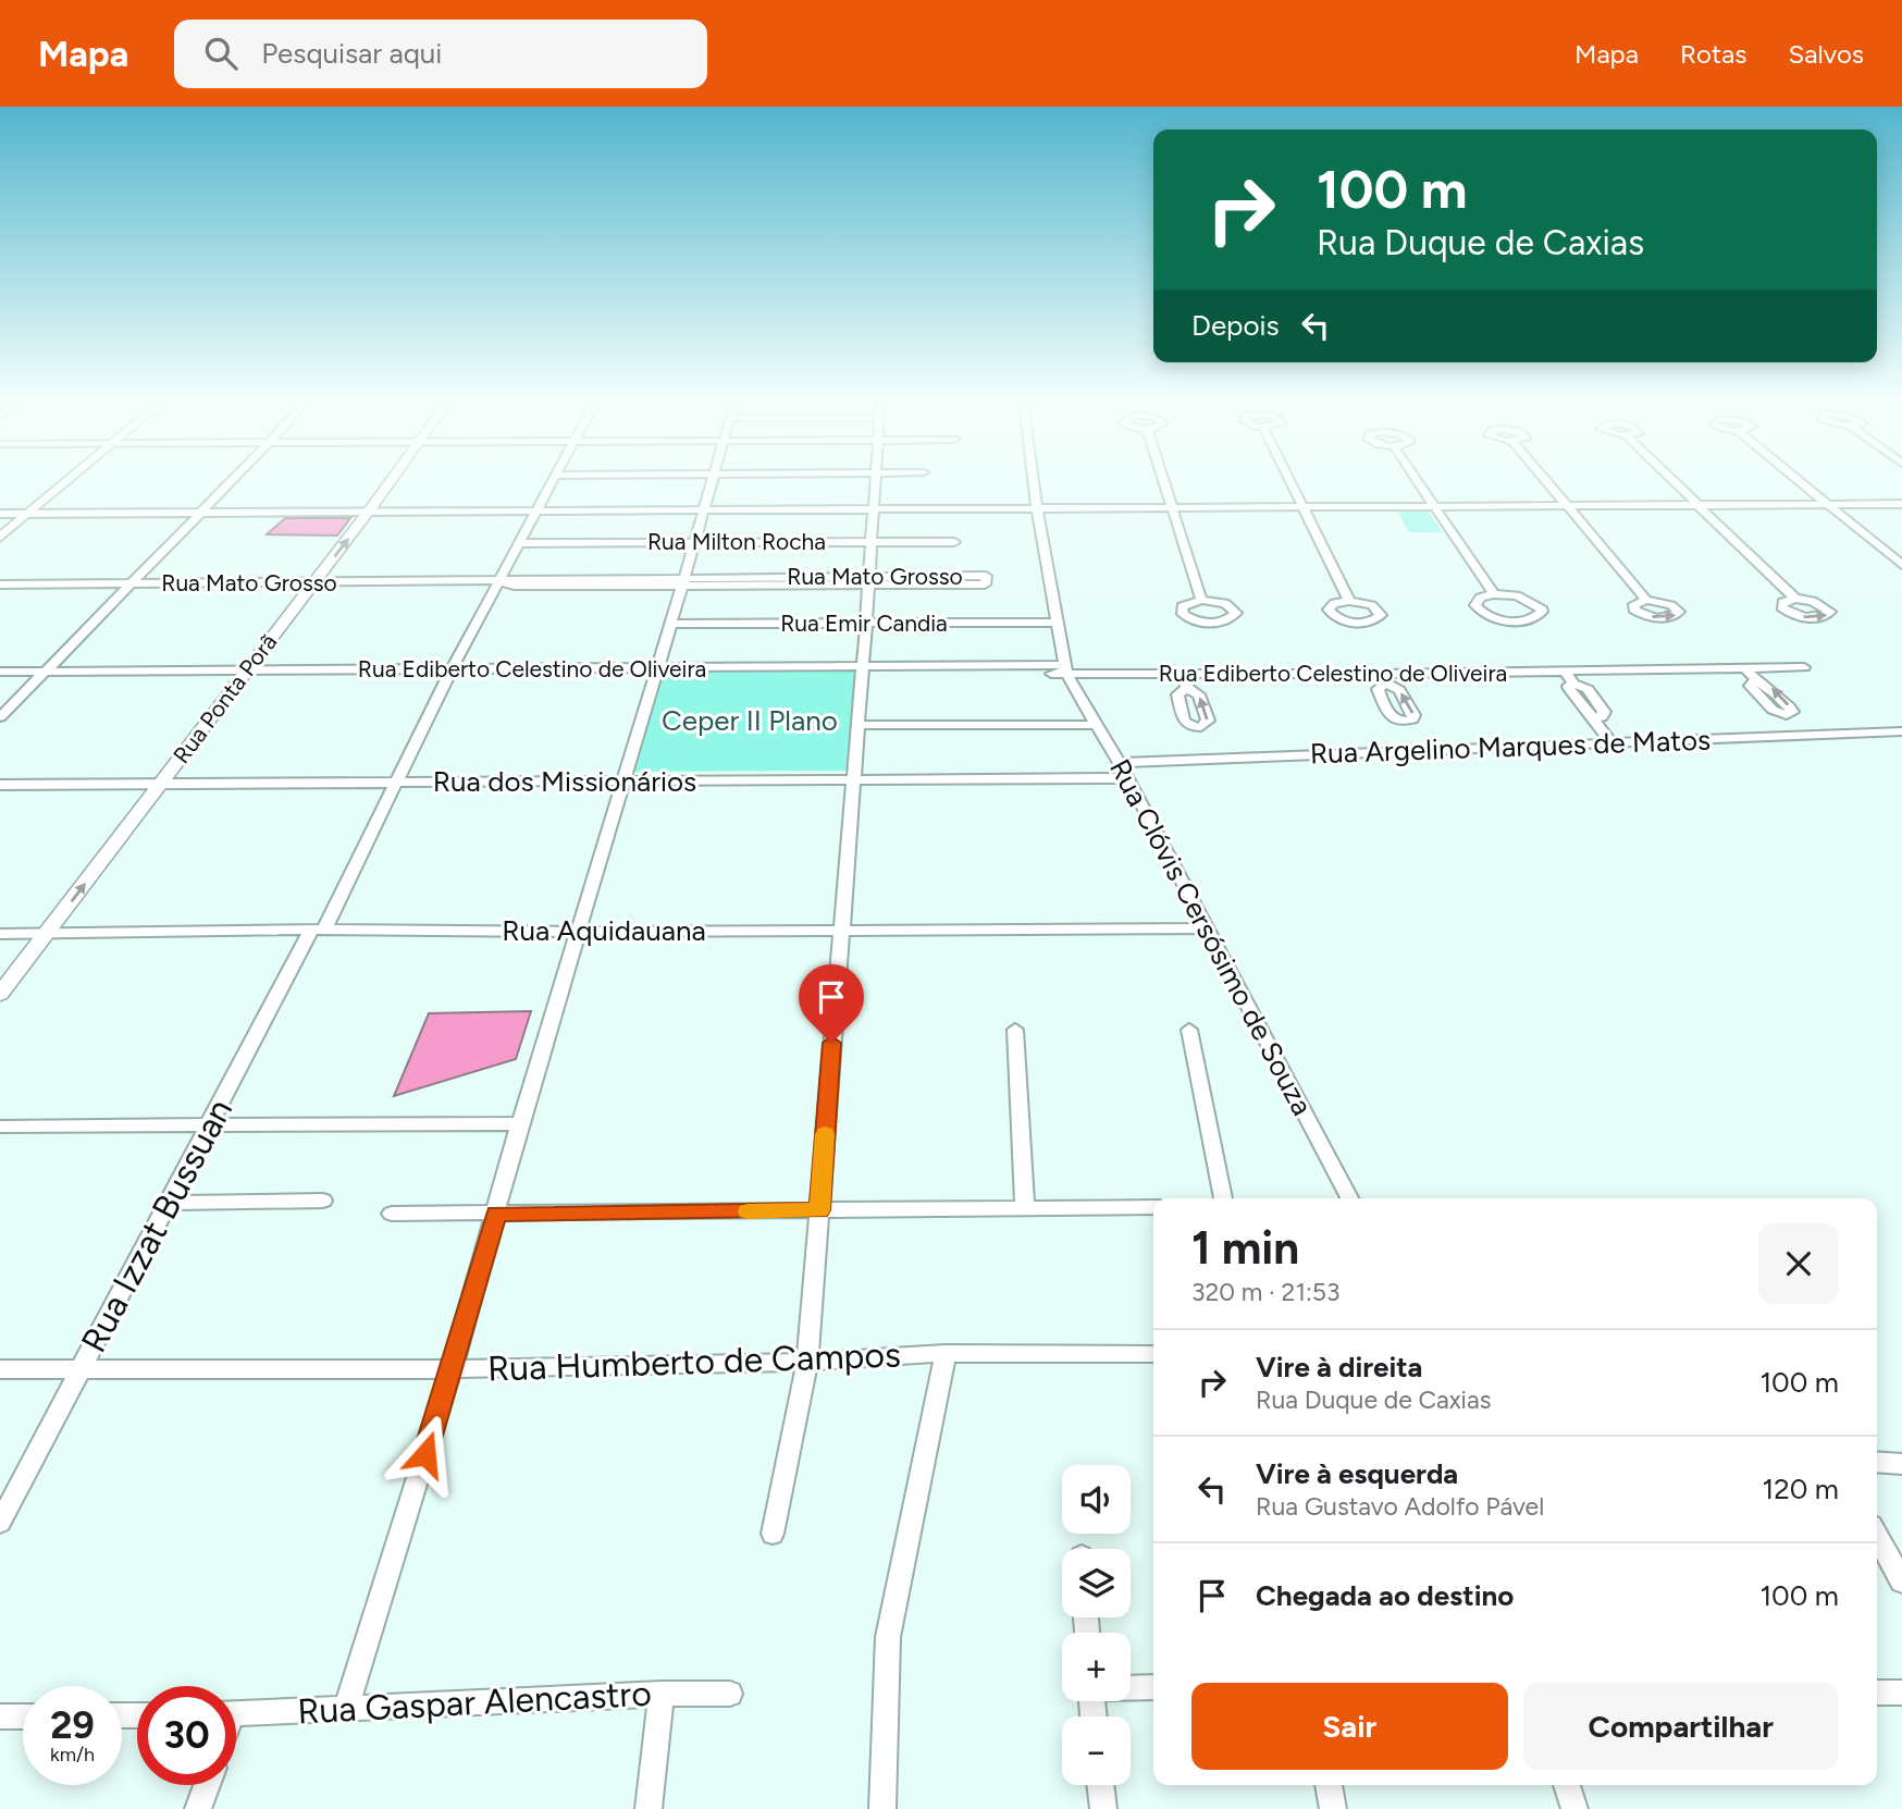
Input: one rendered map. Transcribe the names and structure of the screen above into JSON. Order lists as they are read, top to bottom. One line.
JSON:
{"streets":{"street":["Rua Milton Rocha","Rua Mato Grosso","Rua Emir Candia","Rua Ediberto Celestino de Oliveira","Rua Ponta Porã","Rua Argelino Marques de Matos","Rua dos Missionários","Rua Aquidauana","Rua Clóvis Cersósimo de Souza","Rua Izzat Bussuan","Rua Humberto de Campos","Rua Gaspar Alencastro"]},"crossings":[["Rua Milton Rocha","Rua Izzat Bussuan"],["Rua Mato Grosso","Rua Ponta Porã"],["Rua Mato Grosso","Rua Izzat Bussuan"],["Rua Ediberto Celestino de Oliveira","Rua Ponta Porã"],["Rua Ediberto Celestino de Oliveira","Rua Clóvis Cersósimo de Souza"],["Rua Ediberto Celestino de Oliveira","Rua Izzat Bussuan"],["Rua Ponta Porã","Rua dos Missionários"],["Rua Ponta Porã","Rua Aquidauana"],["Rua Argelino Marques de Matos","Rua Clóvis Cersósimo de Souza"],["Rua dos Missionários","Rua Clóvis Cersósimo de Souza"],["Rua dos Missionários","Rua Izzat Bussuan"],["Rua Aquidauana","Rua Clóvis Cersósimo de Souza"],["Rua Aquidauana","Rua Izzat Bussuan"],["Rua Izzat Bussuan","Rua Humberto de Campos"]],"one_way":["Rua Ponta Porã"],"parks":["Ceper II Plano"],"page":{"header":"Mapa","search":"Pesquisar aqui","nav":["Mapa","Rotas","Salvos"],"turn":["100 m","Rua Duque de Caxias"],"then":"Depois","heading":["1 min","320 m · 21:53"],"list":[{"name":"Vire à direita","note":"Rua Duque de Caxias","value":"100 m"},{"name":"Vire à esquerda","note":"Rua Gustavo Adolfo Pável","value":"120 m"},{"name":"Chegada ao destino","value":"100 m"}],"map_buttons":["+","−"],"buttons":["Sair","Compartilhar"],"speed":"29 km/h","limit":"30"}}
